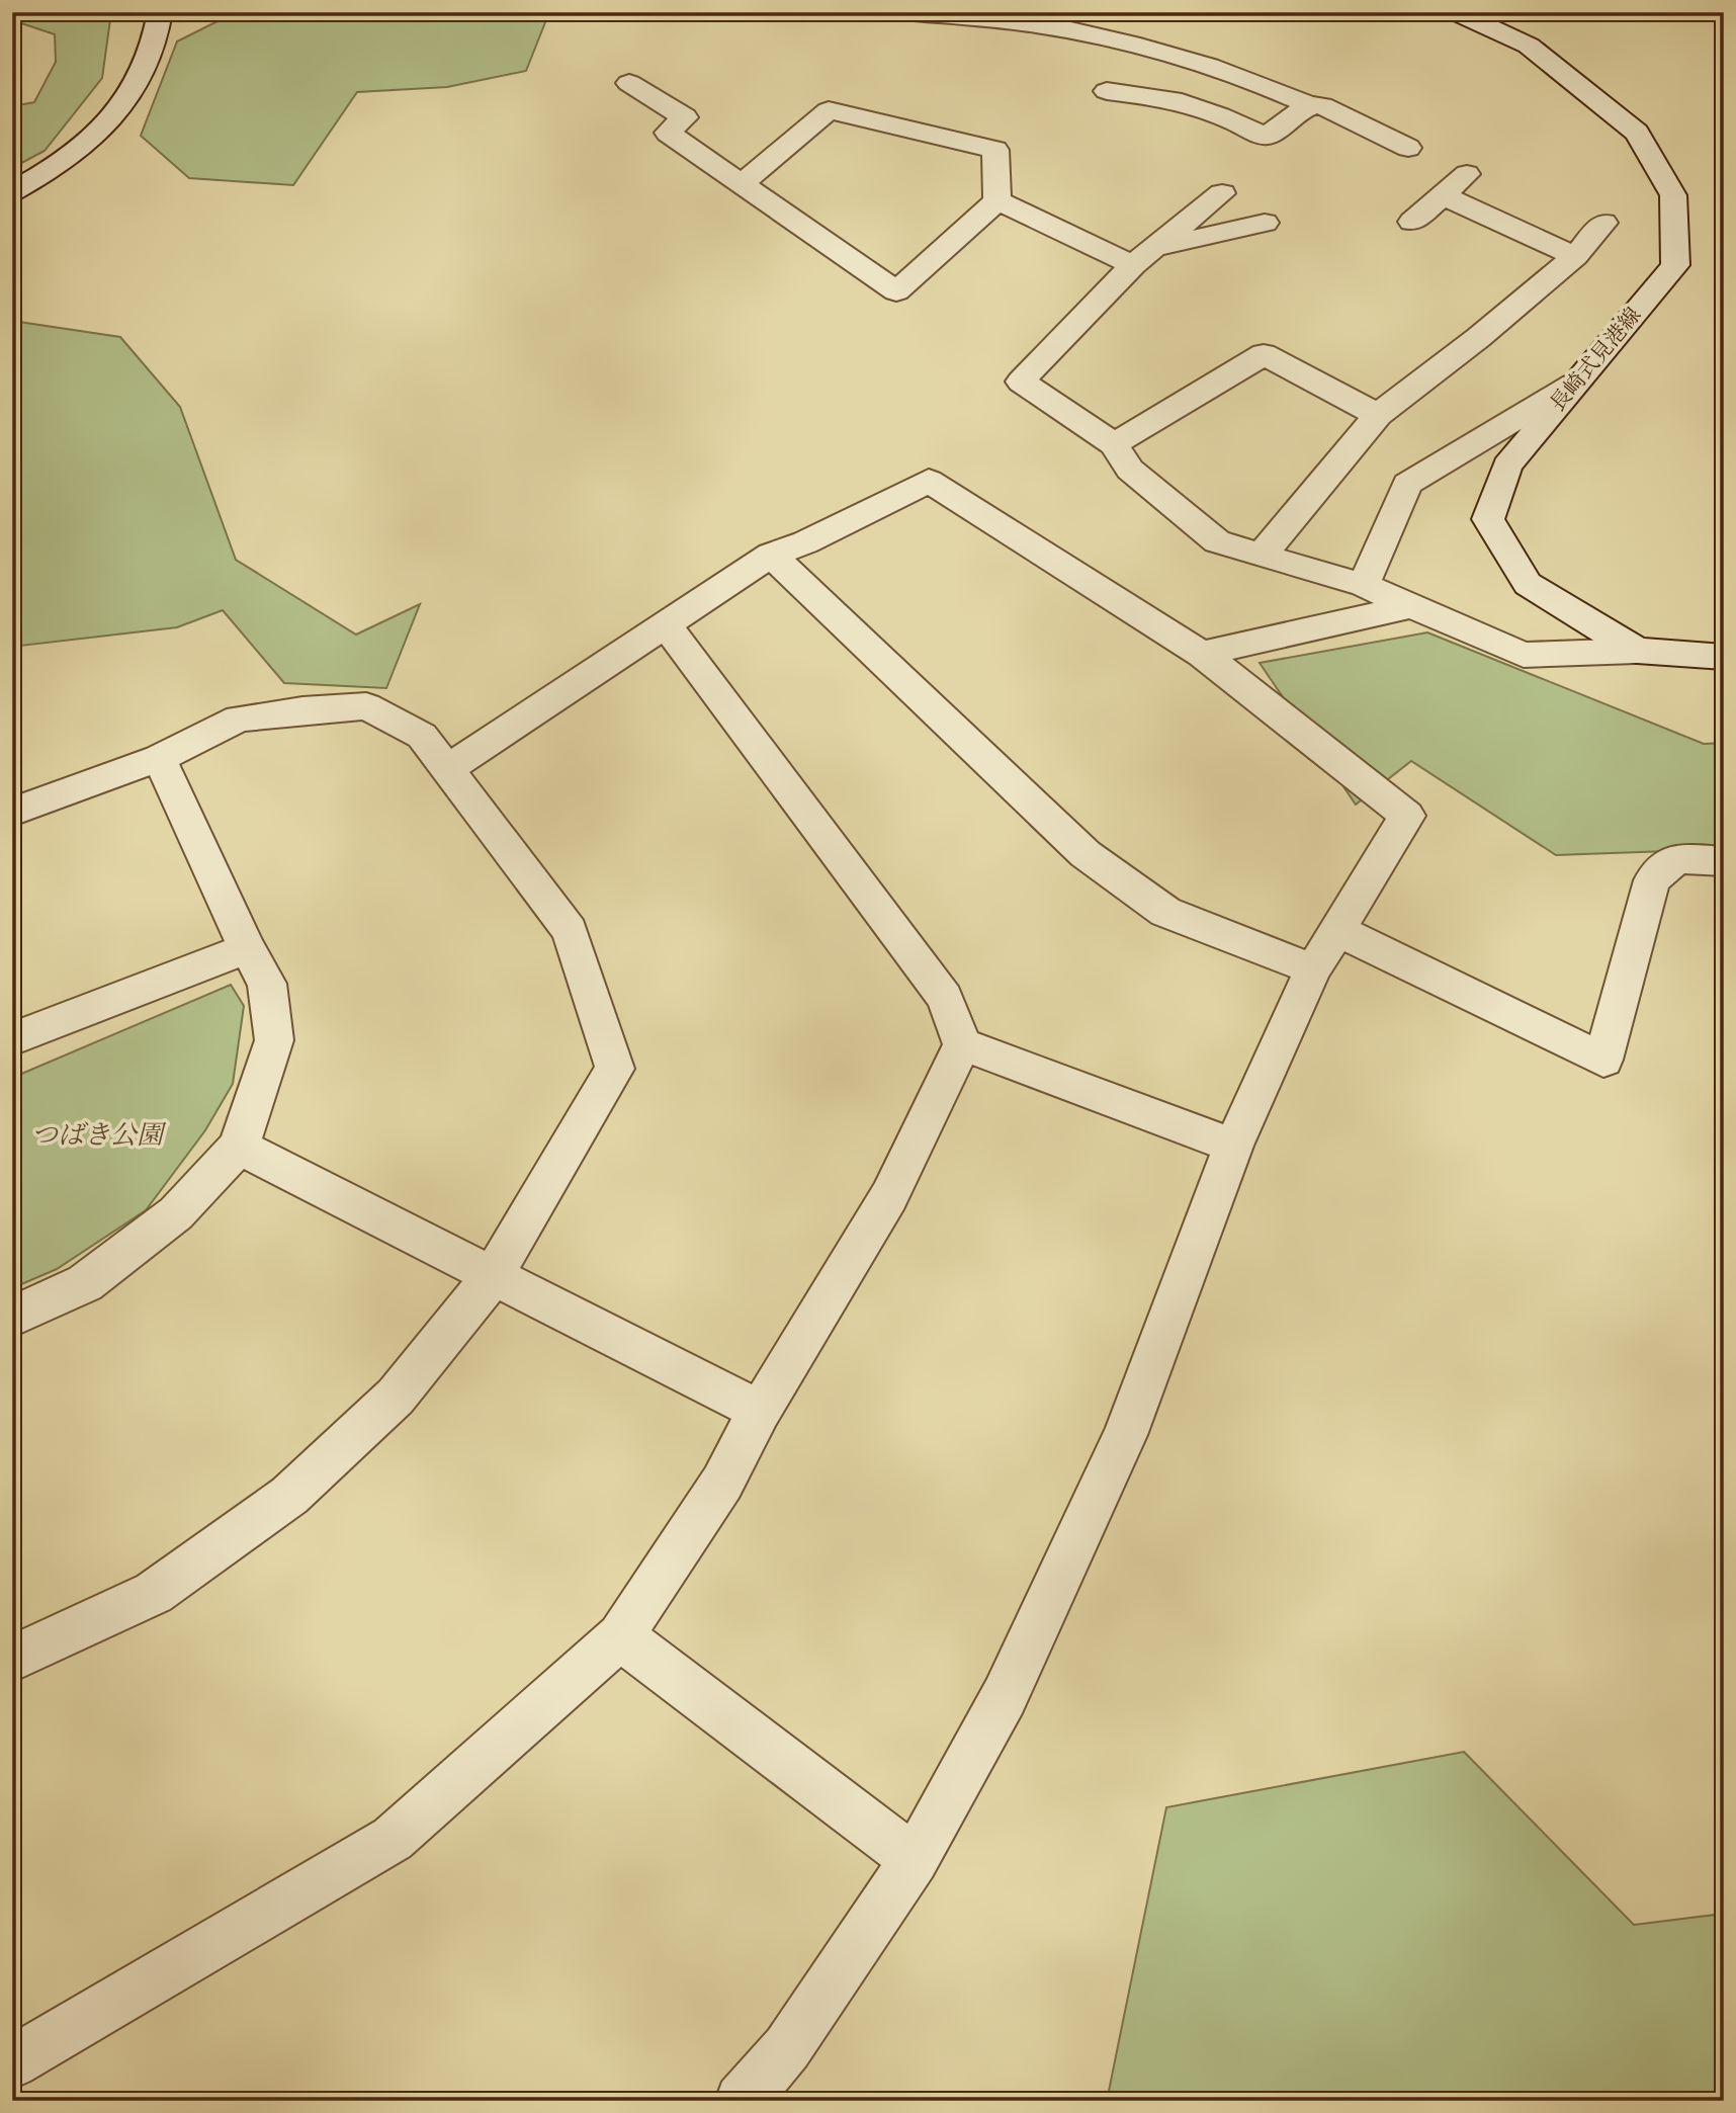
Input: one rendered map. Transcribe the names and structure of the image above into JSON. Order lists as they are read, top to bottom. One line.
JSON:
{"streets":{"street":["長崎式見港線"]},"parks":["つばき公園"]}
